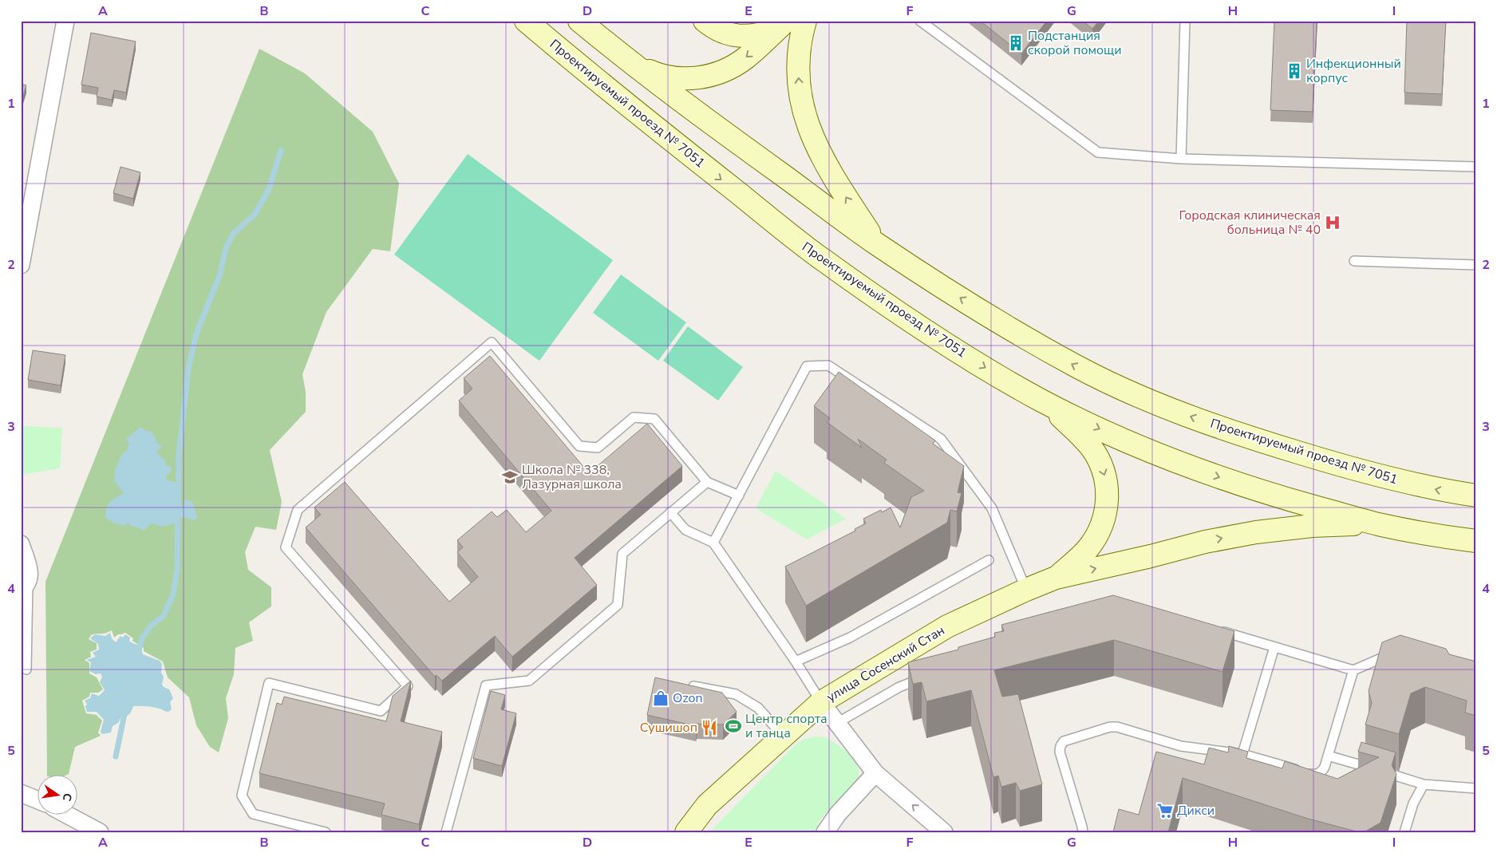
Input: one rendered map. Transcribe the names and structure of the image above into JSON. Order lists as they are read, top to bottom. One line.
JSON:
{"streets":{"main road":["Проектируемый проезд № 7051","улица Сосенский Стан"]},"places":{"building":["Подстанция скорой помощи","Инфекционный корпус"],"hospital":["Городская клиническая больница № 40"],"school or university":["Школа № 338, Лазурная школа"],"shop":["Ozon"],"sports":["Центр спорта и танца"],"restaurant":["Сушишоп"],"supermarket":["Дикси"]},"north":"right","grid":{"columns":["A","B","C","D","E","F","G","H","I"],"rows":["1","2","3","4","5"]}}
